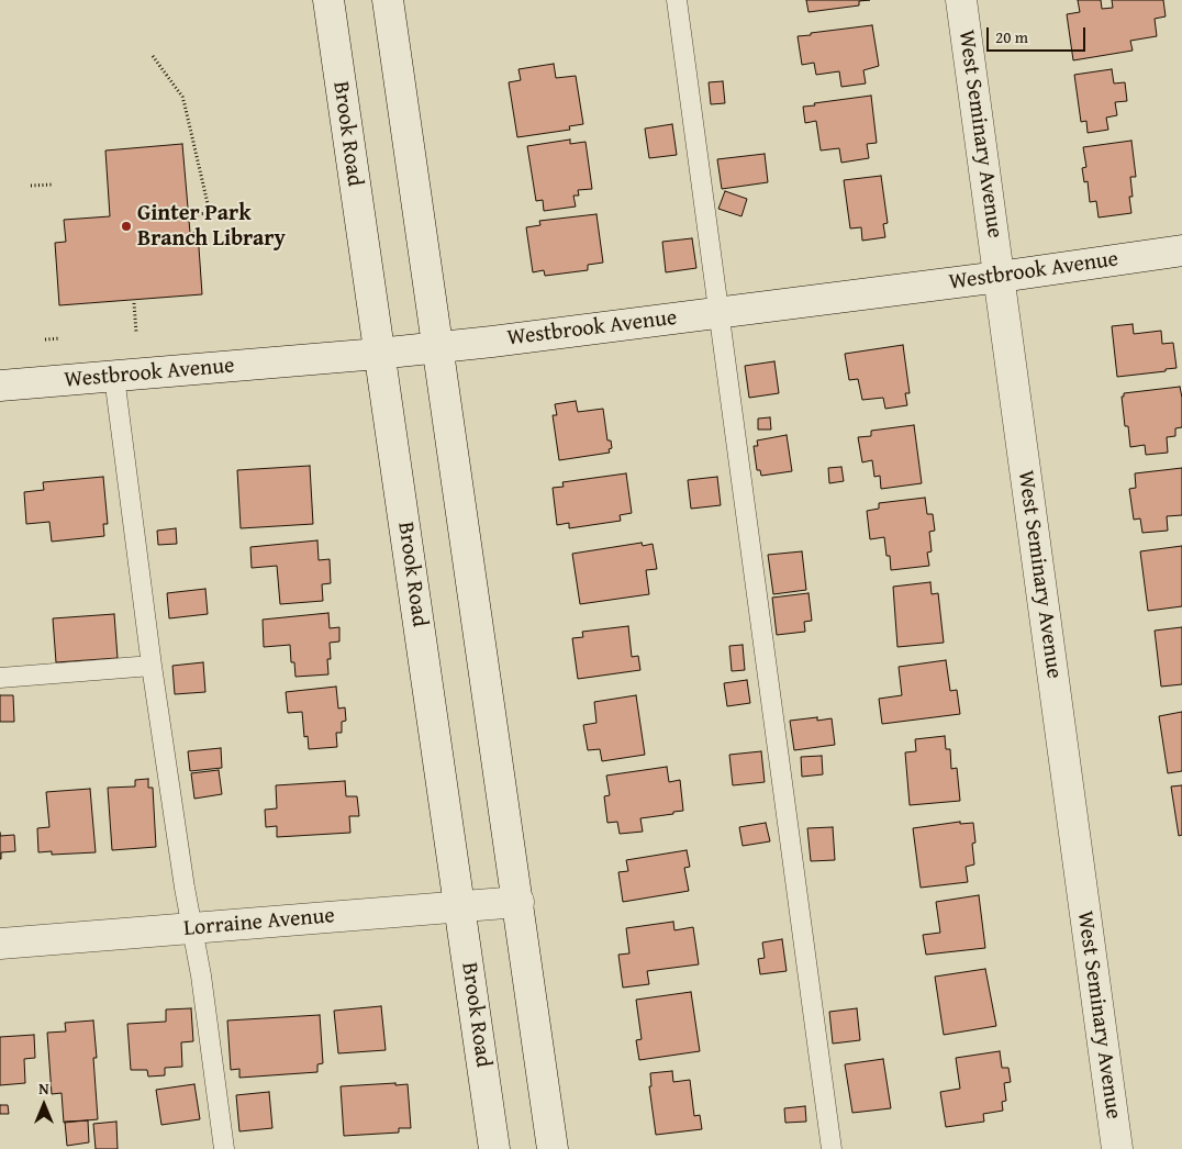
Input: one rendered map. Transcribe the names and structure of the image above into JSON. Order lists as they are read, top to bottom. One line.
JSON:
{"streets":{"street":["Brook Road","West Seminary Avenue","Westbrook Avenue","Lorraine Avenue"]},"crossings":[["Brook Road","Westbrook Avenue"],["Brook Road","Lorraine Avenue"],["West Seminary Avenue","Westbrook Avenue"]],"places":["Ginter Park Branch Library"],"scale_bar":"20 m","north":"top"}
